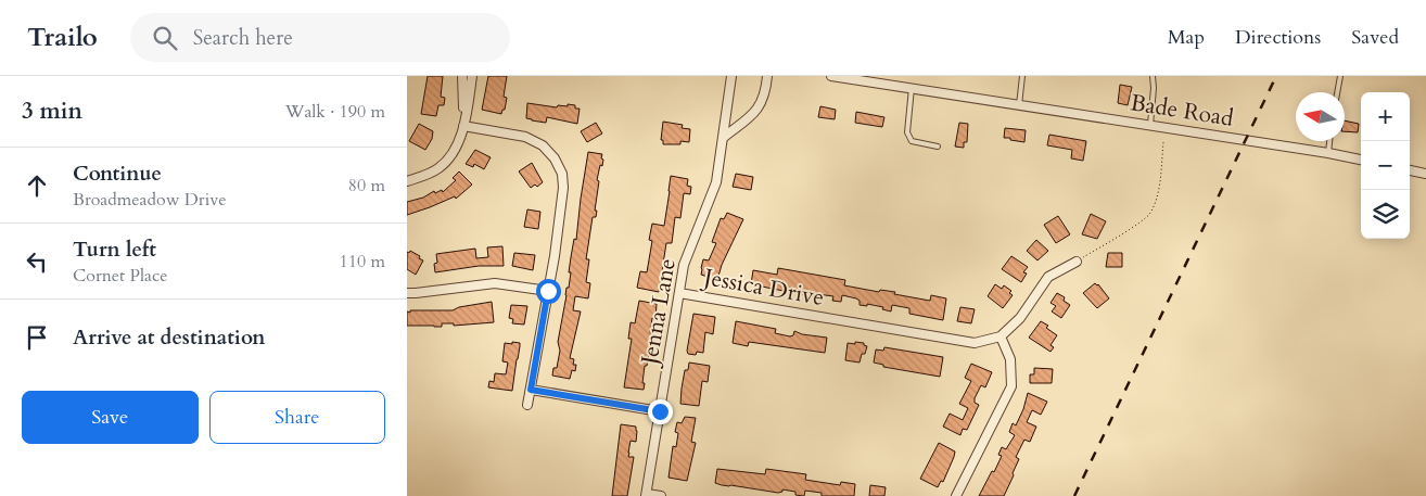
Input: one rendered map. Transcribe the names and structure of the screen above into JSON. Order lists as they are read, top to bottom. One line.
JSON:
{"streets":{"street":["Bade Road","Jessica Drive","Jenna Lane"]},"crossings":[["Jessica Drive","Jenna Lane"]],"north":"left","page":{"header":"Trailo","search":"Search here","nav":["Map","Directions","Saved"],"heading":["3 min","Walk · 190 m"],"map_buttons":["+","−"],"list":[["Continue","Broadmeadow Drive","80 m"],["Turn left","Cornet Place","110 m"],"Arrive at destination"],"buttons":["Save","Share"]}}
